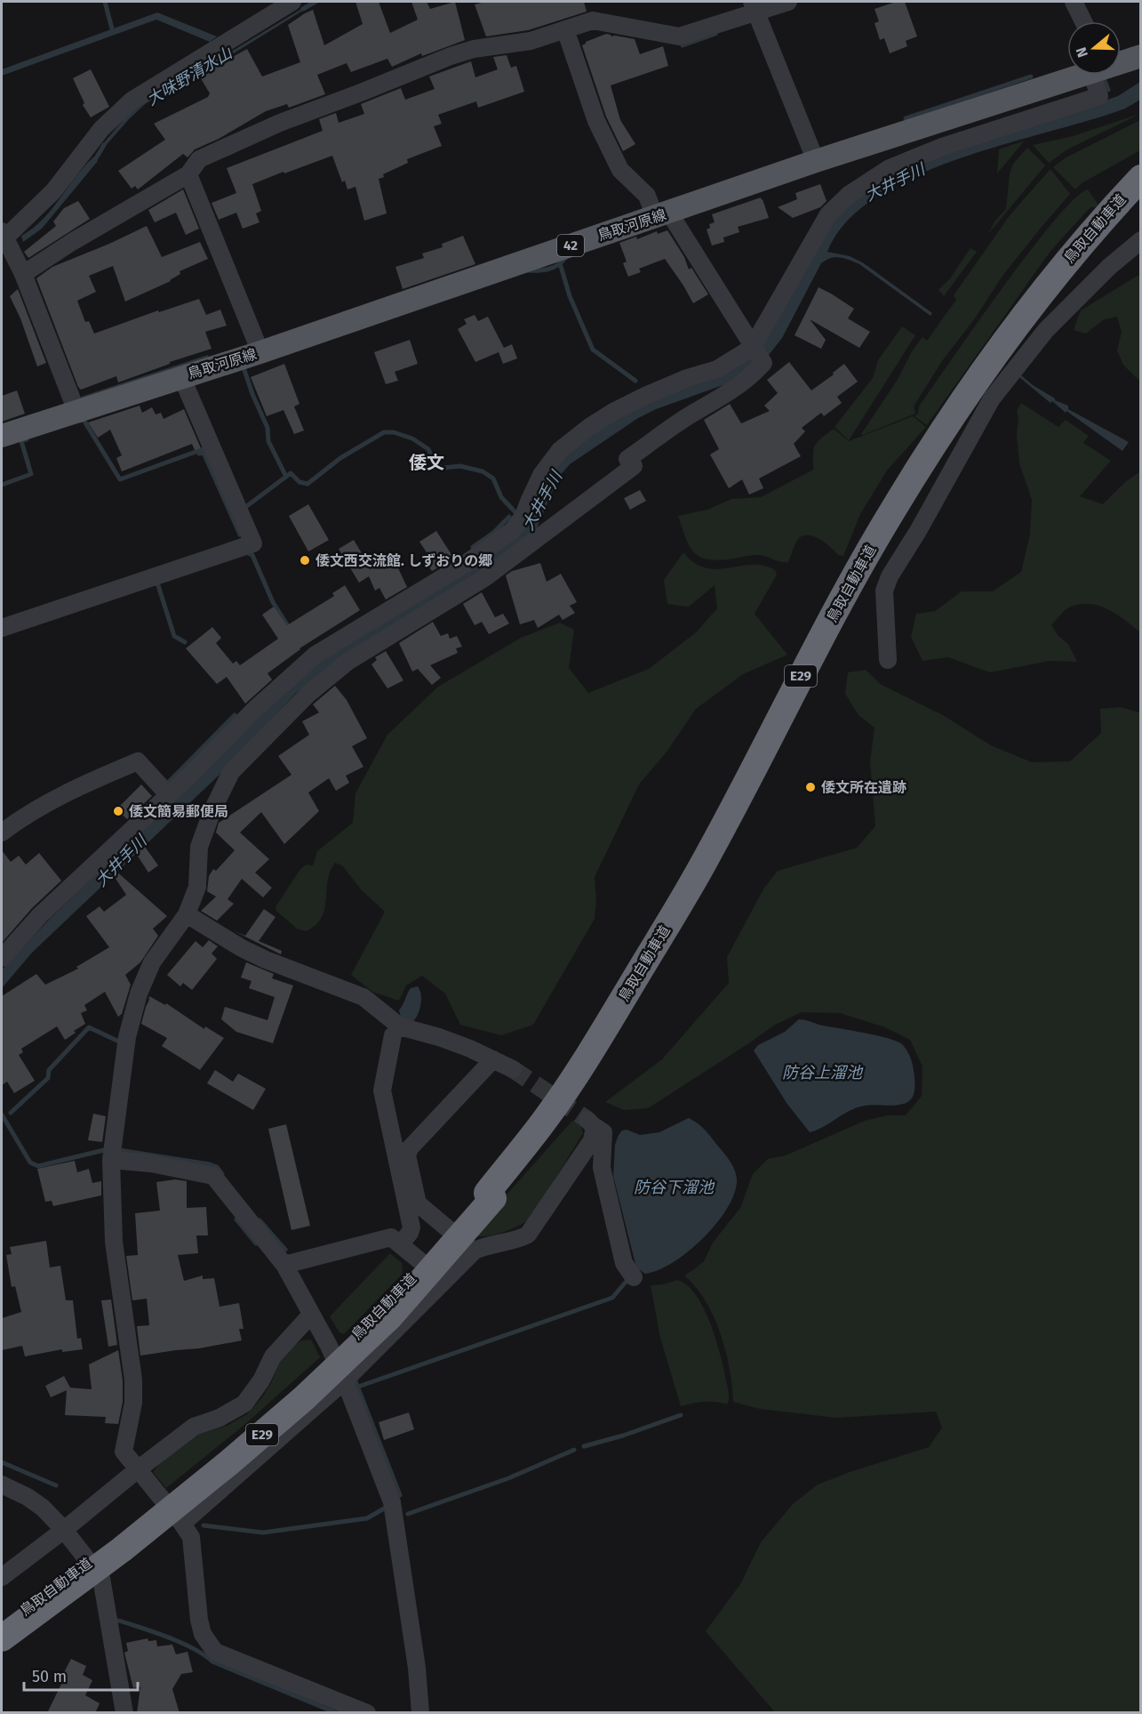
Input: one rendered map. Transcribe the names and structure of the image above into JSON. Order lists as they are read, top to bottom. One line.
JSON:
{"streets":{"highway":["鳥取自動車道","E29"],"main road":["鳥取河原線","42"]},"districts":["倭文"],"water":["大味野清水山","大井手川","防谷上溜池","防谷下溜池"],"places":["倭文西交流館. しずおりの郷","倭文所在遺跡","倭文簡易郵便局"],"scale_bar":"50 m","north":"left"}
